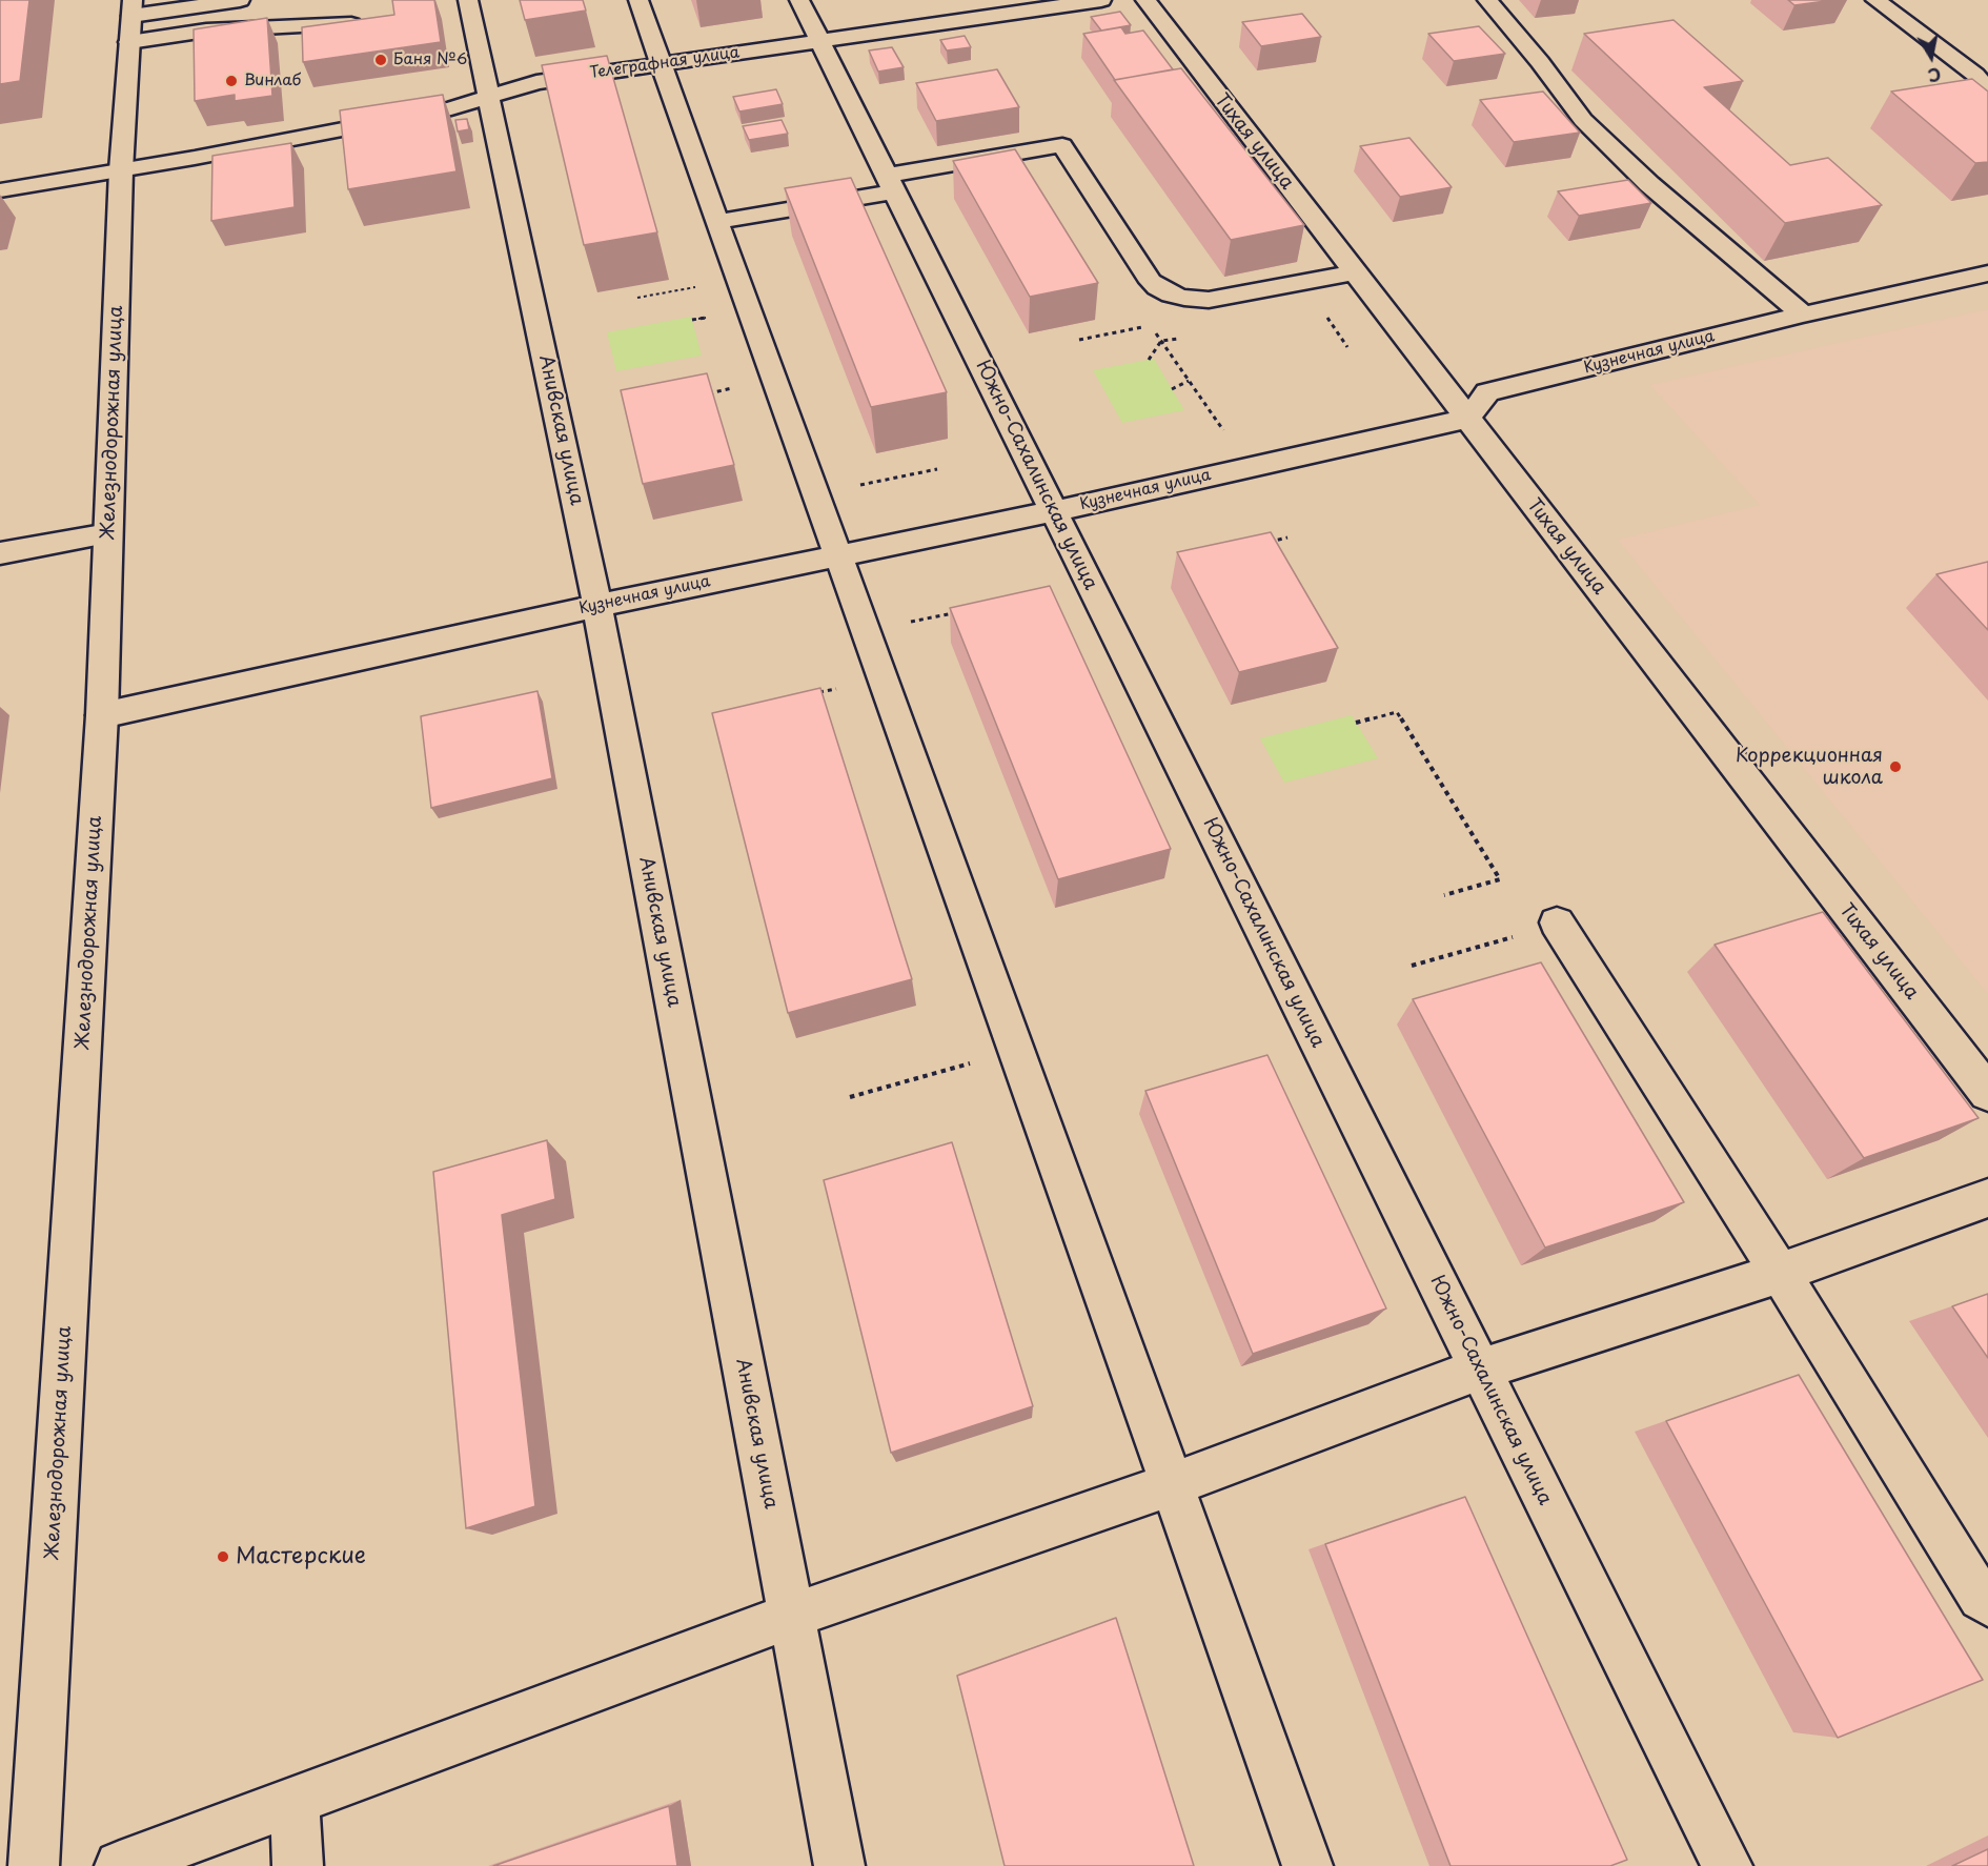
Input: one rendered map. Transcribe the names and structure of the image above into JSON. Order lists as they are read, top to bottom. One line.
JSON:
{"streets":{"street":["Телеграфная улица","Тихая улица","Кузнечная улица","Железнодорожная улица","Анивская улица","Южно-Сахалинская улица"]},"crossings":[["Телеграфная улица","Железнодорожная улица"],["Телеграфная улица","Анивская улица"],["Телеграфная улица","Южно-Сахалинская улица"],["Тихая улица","Кузнечная улица"],["Кузнечная улица","Железнодорожная улица"],["Кузнечная улица","Анивская улица"],["Кузнечная улица","Южно-Сахалинская улица"]],"places":["Баня №6","Винлаб","Коррекционная школа","Мастерские"],"north":"bottom"}
